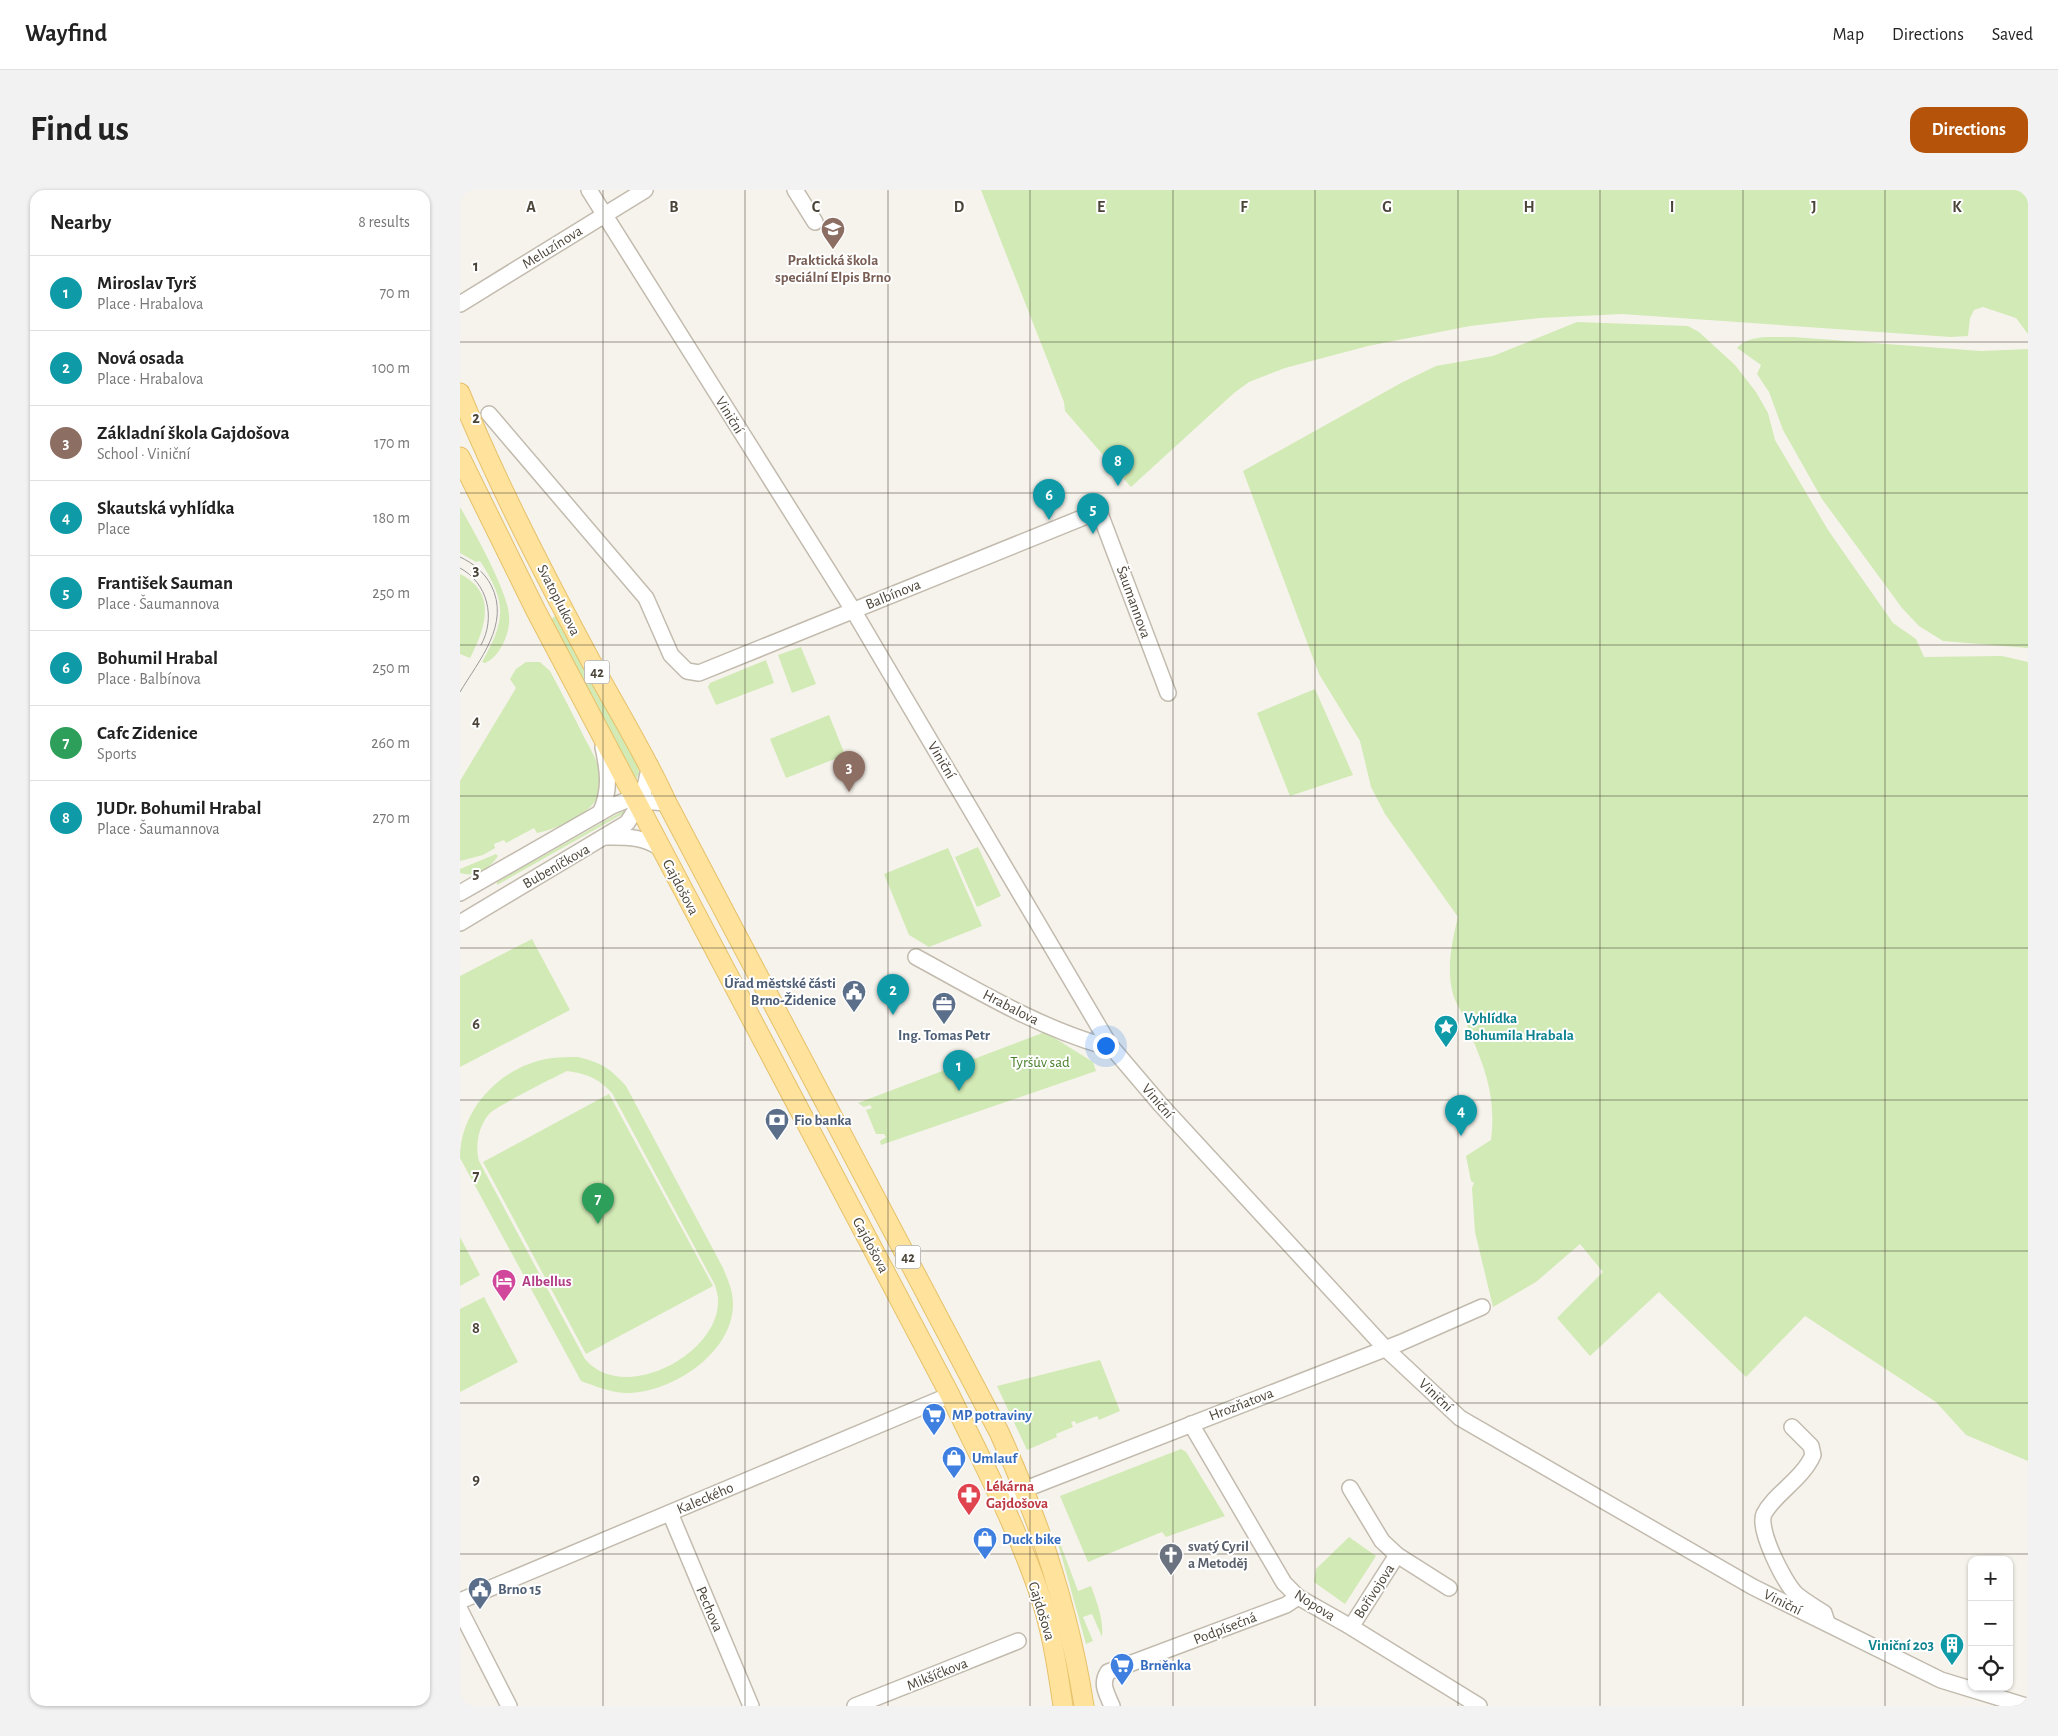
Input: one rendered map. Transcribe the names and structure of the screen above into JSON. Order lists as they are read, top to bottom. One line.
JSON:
{"streets":{"main road":["Svatoplukova","42","Gajdošova"],"street":["Meluzínova","Viniční","Balbínova","Šaumannova","Bubeníčkova","Hrabalova","Hrozňatova","Kaleckého","Bořivojova","Nopova","Pechova","Podpísečná","Mikšíčkova"]},"crossings":[["Meluzínova","Viniční"],["Viniční","Balbínova"],["Viniční","Hrabalova"],["Viniční","Hrozňatova"],["Balbínova","Šaumannova"],["Svatoplukova","Bubeníčkova"],["Svatoplukova","Gajdošova"],["Bubeníčkova","Gajdošova"],["Gajdošova","Hrozňatova"],["Gajdošova","Kaleckého"],["Hrozňatova","Nopova"],["Kaleckého","Pechova"],["Bořivojova","Nopova"],["Nopova","Podpísečná"]],"parks":["Tyršův sad"],"places":{"school or university":["Praktická škola speciální Elpis Brno"],"public building":["Úřad městské části Brno-Židenice","Brno 15"],"office":["Ing. Tomas Petr"],"place":["Vyhlídka Bohumila Hrabala"],"bank":["Fio banka"],"hotel":["Albellus"],"supermarket":["MP potraviny","Brněnka"],"shop":["Umlauf","Duck bike"],"pharmacy":["Lékárna Gajdošova"],"church":["svatý Cyril a Metoděj"],"building":["Viniční 203"]},"page":{"header":"Wayfind","nav":["Map","Directions","Saved"],"buttons":"Directions","title":"Find us","heading":["Nearby","8 results"],"list":[{"mark":"1","name":"Miroslav Tyrš","note":"Place · Hrabalova","value":"70 m"},{"mark":"2","name":"Nová osada","note":"Place · Hrabalova","value":"100 m"},{"mark":"3","name":"Základní škola Gajdošova","note":"School · Viniční","value":"170 m"},{"mark":"4","name":"Skautská vyhlídka","note":"Place","value":"180 m"},{"mark":"5","name":"František Sauman","note":"Place · Šaumannova","value":"250 m"},{"mark":"6","name":"Bohumil Hrabal","note":"Place · Balbínova","value":"250 m"},{"mark":"7","name":"Cafc Zidenice","note":"Sports","value":"260 m"},{"mark":"8","name":"JUDr. Bohumil Hrabal","note":"Place · Šaumannova","value":"270 m"}],"pins":["8","6","5","3","2","1","4","7"],"map_buttons":["+","−"]},"grid":{"columns":["A","B","C","D","E","F","G","H","I","J","K"],"rows":["1","2","3","4","5","6","7","8","9"]}}
